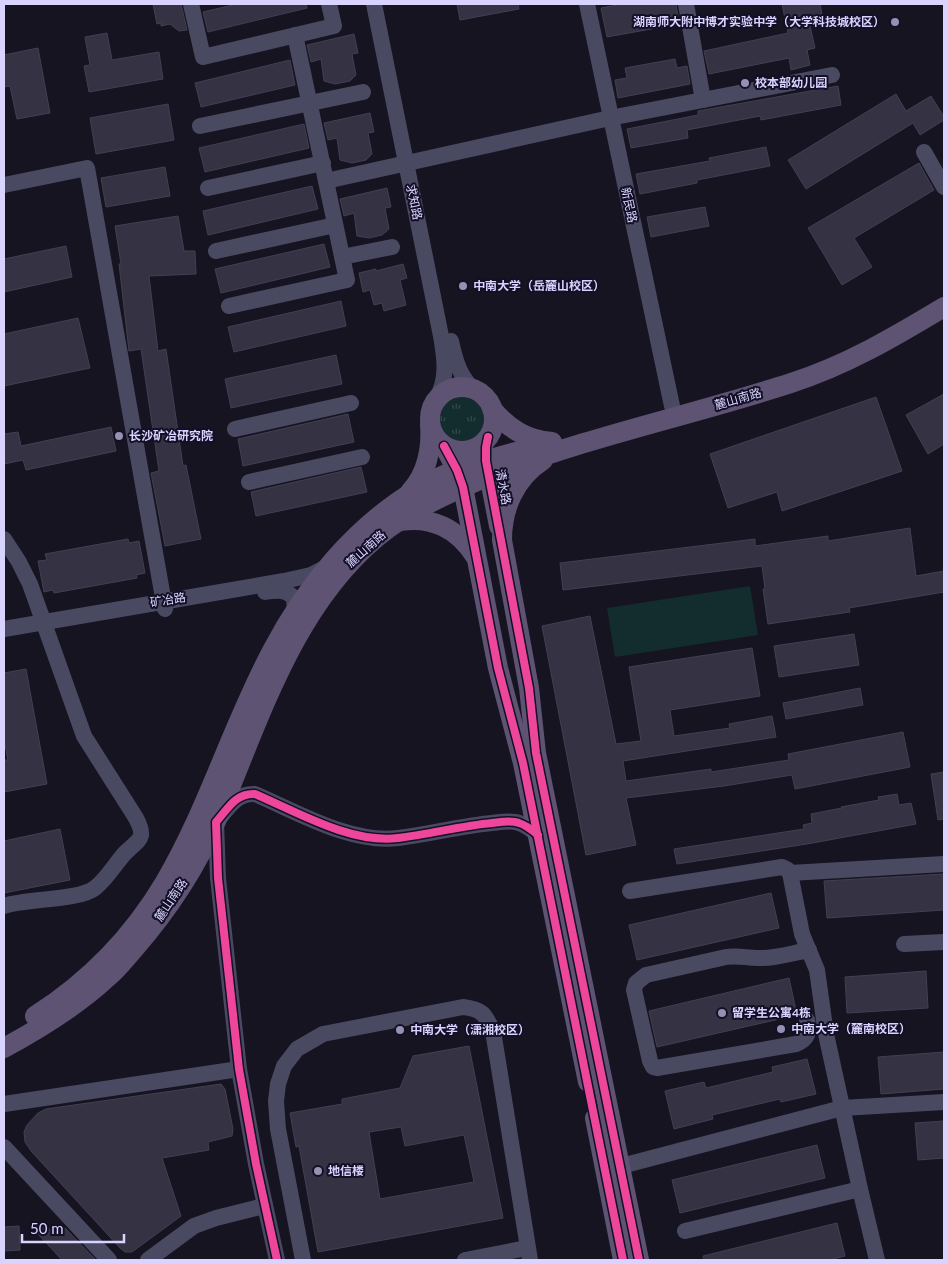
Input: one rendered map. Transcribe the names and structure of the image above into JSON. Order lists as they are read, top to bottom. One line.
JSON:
{"streets":{"main road":["麓山南路","清水路"],"street":["求知路","新民路","矿冶路"]},"crossings":[["求知路","清水路"],["新民路","麓山南路"],["麓山南路","清水路"],["麓山南路","矿冶路"]],"places":["湖南师大附中博才实验中学（大学科技城校区）","校本部幼儿园","中南大学（岳麓山校区）","长沙矿冶研究院","留学生公寓4栋","中南大学（麓南校区）","中南大学（潇湘校区）","地信楼"],"scale_bar":"50 m"}
